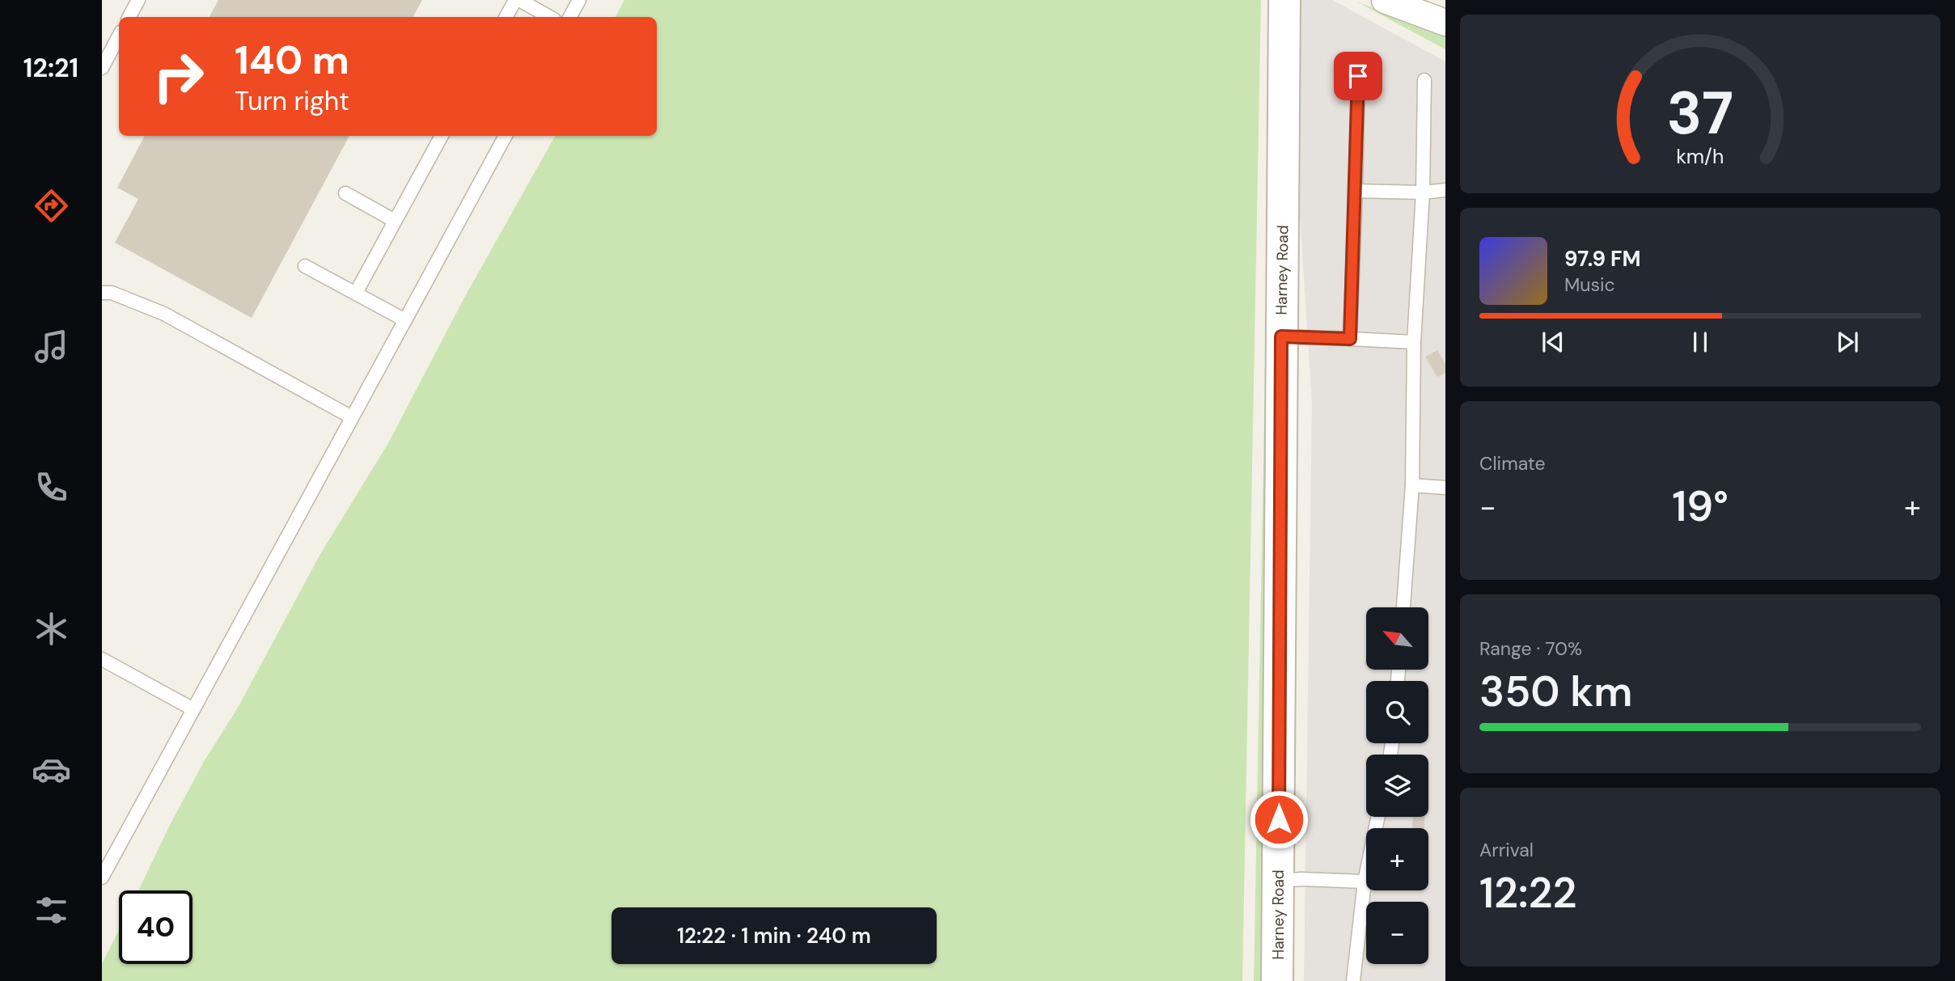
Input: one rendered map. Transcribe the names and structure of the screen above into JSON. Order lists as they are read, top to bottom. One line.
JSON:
{"streets":{"street":["Harney Road"]},"north":"top left","page":{"tabs":"12:21","turn":["140 m","Turn right"],"song":["97.9 FM","Music"],"tile":["Climate",["Range · 70%","350 km"],["Arrival","12:22"]],"heat":["−","19°","+"],"map_buttons":["+","−"],"limit":"40","trip":"12:22 · 1 min · 240 m","gauge":["37","km/h"]}}
